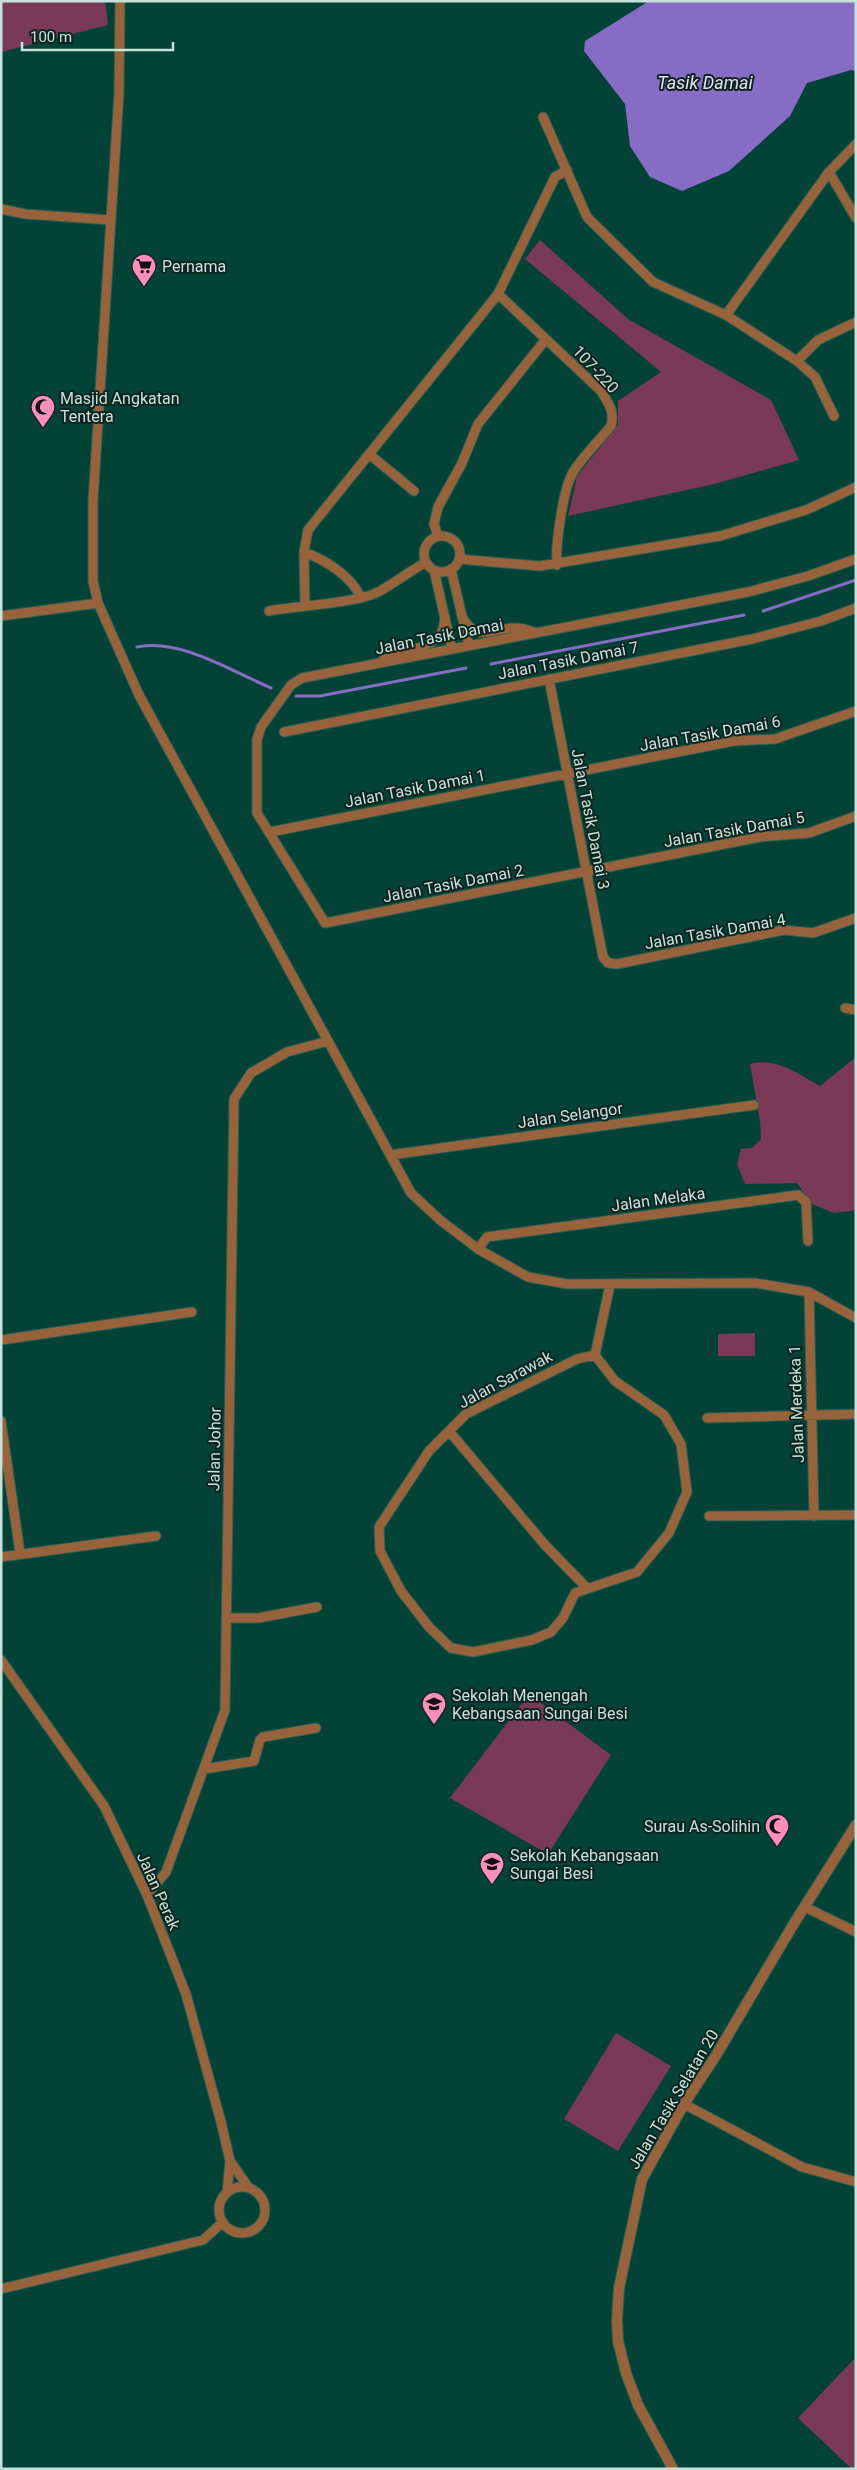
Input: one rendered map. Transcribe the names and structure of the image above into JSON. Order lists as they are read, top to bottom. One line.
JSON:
{"streets":{"street":["107-220","Jalan Tasik Damai","Jalan Tasik Damai 7","Jalan Tasik Damai 6","Jalan Tasik Damai 1","Jalan Tasik Damai 3","Jalan Tasik Damai 5","Jalan Tasik Damai 2","Jalan Tasik Damai 4","Jalan Selangor","Jalan Melaka","Jalan Sarawak","Jalan Merdeka 1","Jalan Johor","Jalan Perak","Jalan Tasik Selatan 20"]},"crossings":[["Jalan Tasik Damai","Jalan Tasik Damai 1"],["Jalan Tasik Damai","Jalan Tasik Damai 2"],["Jalan Tasik Damai 7","Jalan Tasik Damai 3"],["Jalan Tasik Damai 6","Jalan Tasik Damai 1"],["Jalan Tasik Damai 6","Jalan Tasik Damai 3"],["Jalan Tasik Damai 1","Jalan Tasik Damai 3"],["Jalan Tasik Damai 3","Jalan Tasik Damai 5"],["Jalan Tasik Damai 3","Jalan Tasik Damai 2"],["Jalan Tasik Damai 3","Jalan Tasik Damai 4"],["Jalan Tasik Damai 5","Jalan Tasik Damai 2"],["Jalan Johor","Jalan Perak"]],"water":["Tasik Damai"],"places":{"supermarket":["Pernama"],"mosque":["Masjid Angkatan Tentera","Surau As-Solihin"],"school or university":["Sekolah Menengah Kebangsaan Sungai Besi","Sekolah Kebangsaan Sungai Besi"]},"scale_bar":"100 m"}
